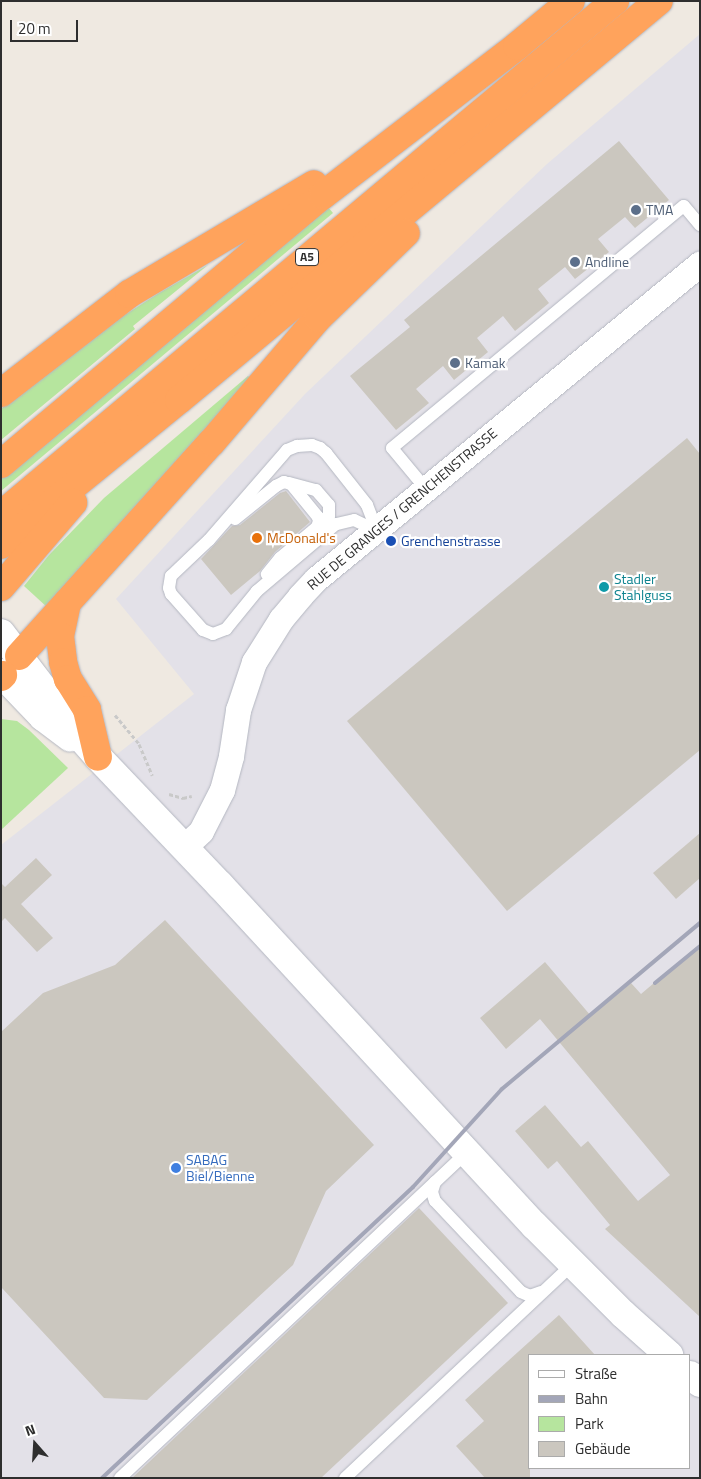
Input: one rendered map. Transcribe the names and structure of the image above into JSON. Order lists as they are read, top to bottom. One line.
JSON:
{"streets":{"highway":["A5"],"street":["RUE DE GRANGES / GRENCHENSTRASSE"]},"places":["TMA","Andline","Kamak","McDonald's","Grenchenstrasse","Stadler Stahlguss","SABAG Biel/Bienne"],"legend":["Straße","Bahn","Park","Gebäude"],"scale_bar":"20 m","north":"top"}
